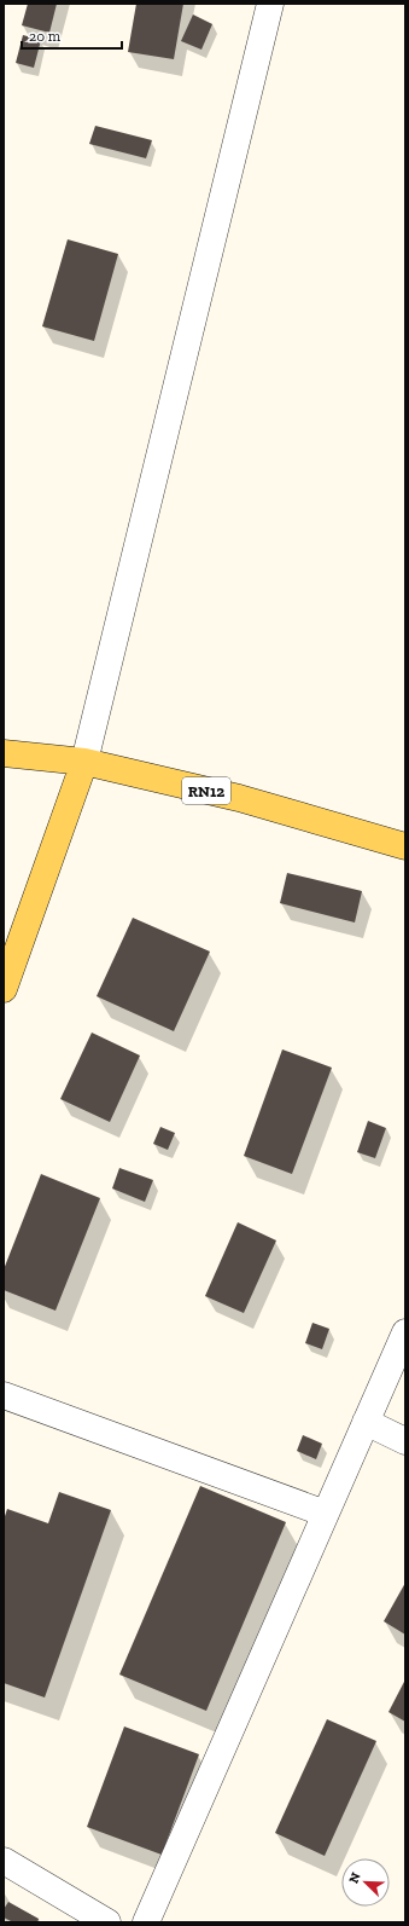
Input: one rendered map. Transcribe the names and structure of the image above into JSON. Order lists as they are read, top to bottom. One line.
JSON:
{"streets":{"main road":["RN12"]},"scale_bar":"20 m","north":"top left"}
